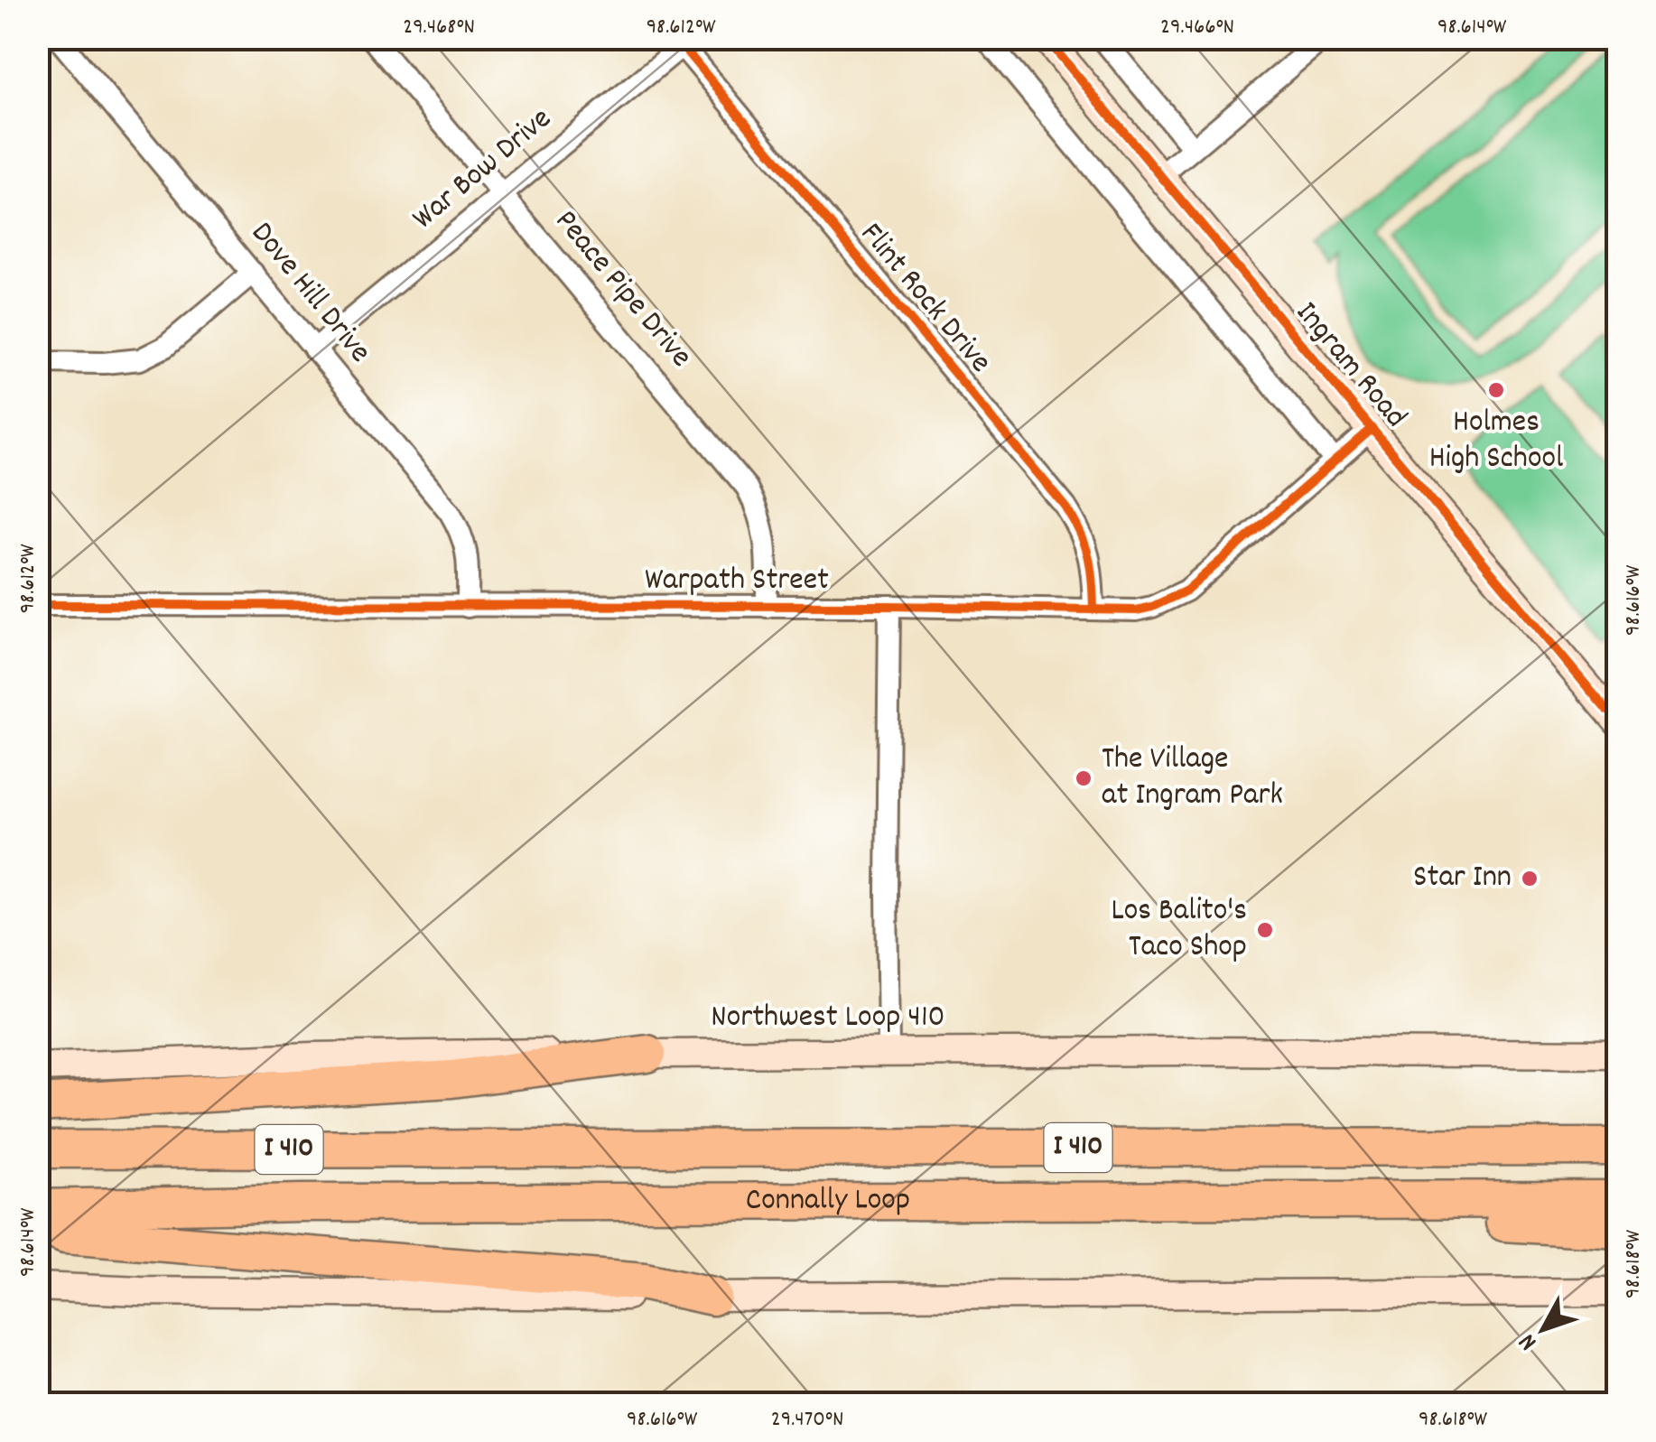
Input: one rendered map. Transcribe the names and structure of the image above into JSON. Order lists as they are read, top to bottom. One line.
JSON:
{"streets":{"highway":["I 410","Connally Loop"],"main road":["Ingram Road","Northwest Loop 410"],"street":["War Bow Drive","Peace Pipe Drive","Dove Hill Drive","Flint Rock Drive","Warpath Street"]},"crossings":[["War Bow Drive","Peace Pipe Drive"],["War Bow Drive","Dove Hill Drive"],["War Bow Drive","Flint Rock Drive"],["Peace Pipe Drive","Warpath Street"],["Dove Hill Drive","Warpath Street"],["Flint Rock Drive","Warpath Street"],["Ingram Road","Warpath Street"]],"places":["Holmes High School","The Village at Ingram Park","Star Inn","Los Balito's Taco Shop"],"north":"bottom left","coordinates":["29.468°N","98.612°W","29.466°N","98.614°W","98.616°W","98.618°W","29.470°N"]}
